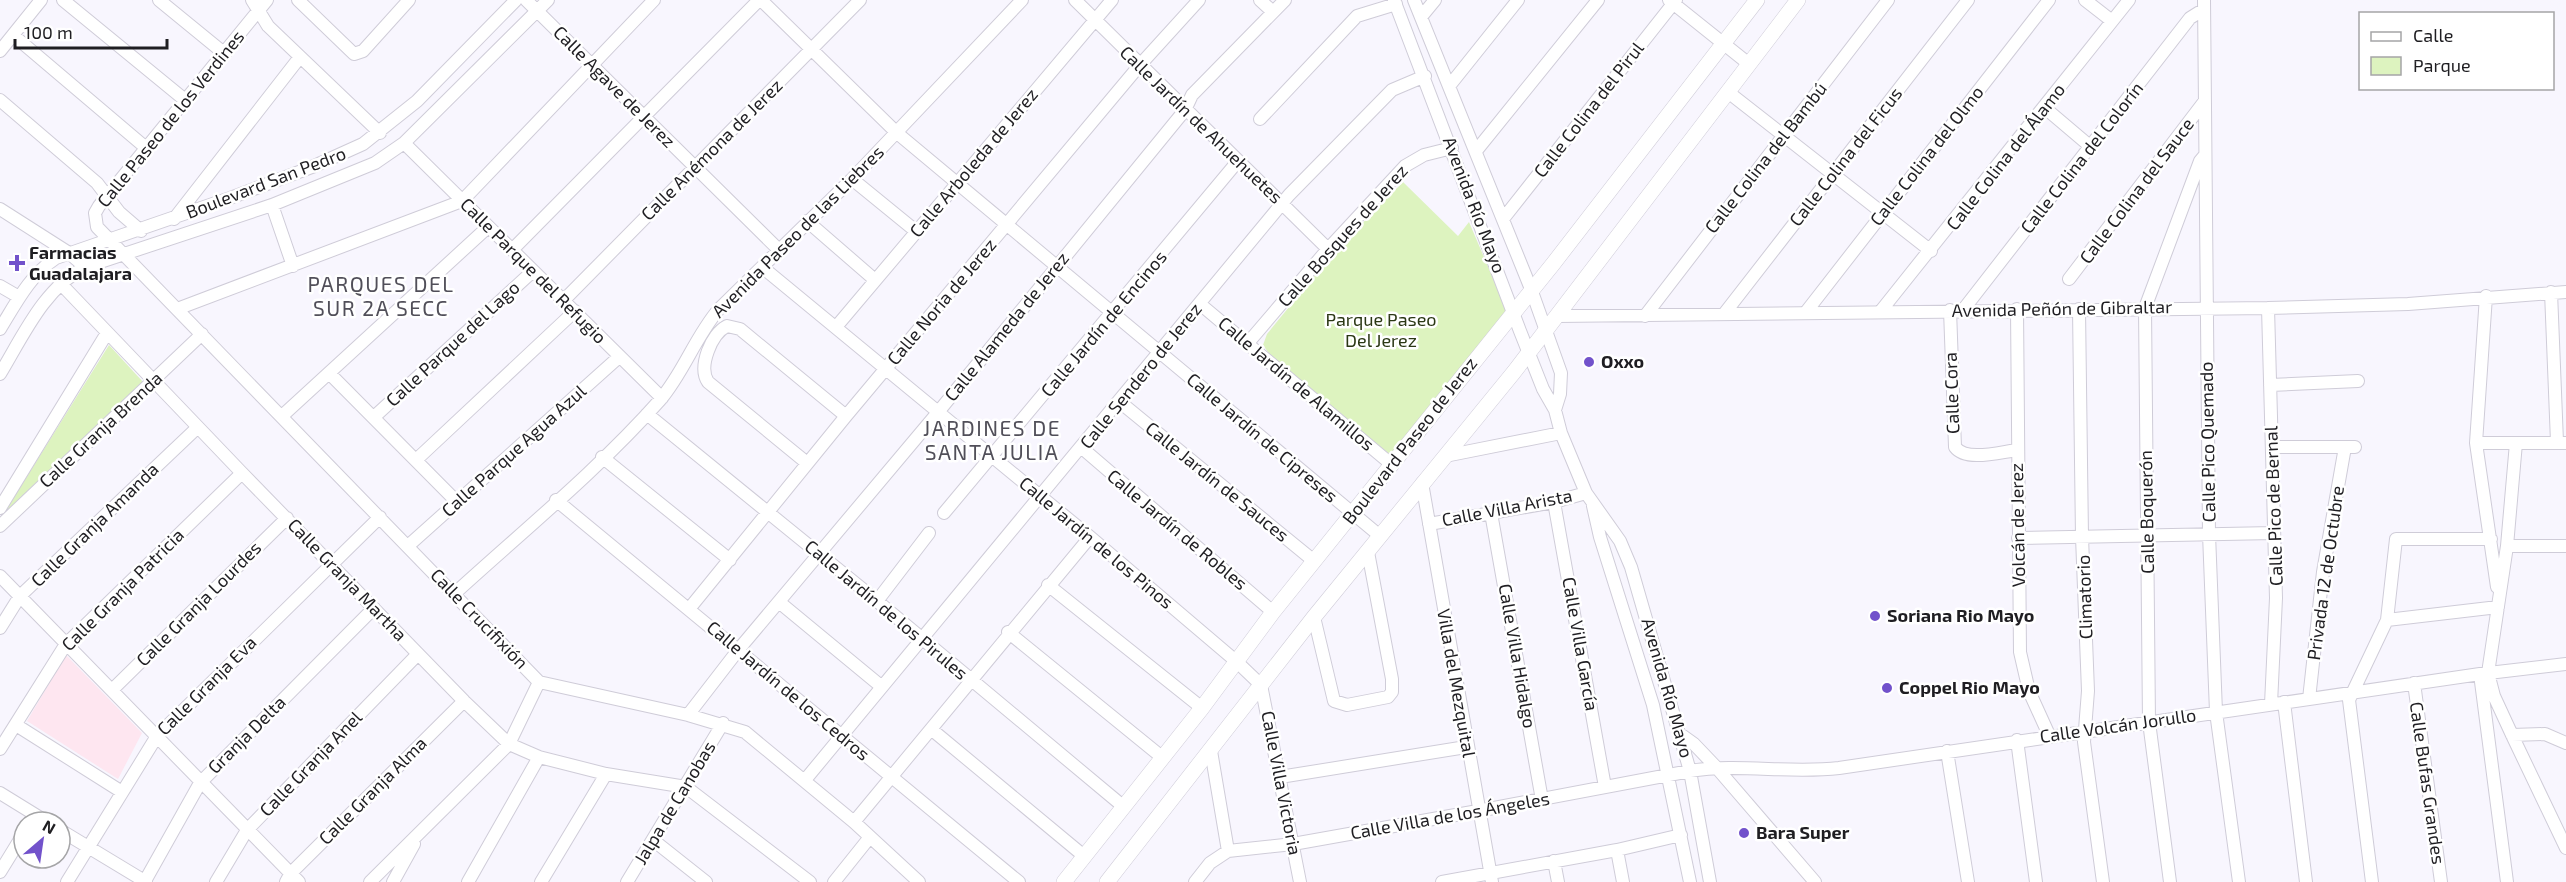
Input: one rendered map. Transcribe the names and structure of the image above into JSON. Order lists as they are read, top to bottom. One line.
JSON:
{"streets":{"main road":["Boulevard Paseo de Jerez"],"street":["Calle Agave de Jerez","Calle Colina del Pirul","Calle Paseo de los Verdines","Calle Jardín de Ahuehuetes","Calle Anémona de Jerez","Calle Colina del Olmo","Calle Colina del Ficus","Calle Colina del Álamo","Calle Colina del Bambú","Calle Colina del Colorín","Calle Arboleda de Jerez","Boulevard San Pedro","Calle Colina del Sauce","Avenida Río Mayo","Avenida Paseo de las Liebres","Calle Bosques de Jerez","Calle Parque del Refugio","Calle Noria de Jerez","Avenida Peñón de Gibraltar","Calle Jardín de Encinos","Calle Alameda de Jerez","Calle Parque del Lago","Calle Sendero de Jerez","Calle Jardín de Alamillos","Calle Cora","Calle Granja Brenda","Calle Jardín de Cipreses","Calle Pico Quemado","Calle Parque Agua Azul","Calle Jardín de Sauces","Calle Pico de Bernal","Calle Villa Arista","Calle Boquerón","Calle Granja Amanda","Volcán de Jerez","Calle Jardín de Robles","Calle Jardín de los Pinos","Privada 12 de Octubre","Calle Granja Martha","Calle Granja Patricia","Climatorio","Calle Granja Lourdes","Calle Jardín de los Pirules","Calle Crucifixión","Calle Villa García","Calle Villa Hidalgo","Villa del Mezquital","Calle Granja Eva","Calle Jardín de los Cedros","Calle Volcán Jorullo","Granja Delta","Calle Granja Anel","Calle Villa Victoria","Calle Bufas Grandes","Calle Granja Alma","Jalpa de Canobas","Calle Villa de los Ángeles"]},"crossings":[["Calle Agave de Jerez","Calle Anémona de Jerez"],["Calle Agave de Jerez","Boulevard San Pedro"],["Calle Agave de Jerez","Avenida Paseo de las Liebres"],["Calle Colina del Pirul","Avenida Río Mayo"],["Calle Paseo de los Verdines","Boulevard San Pedro"],["Calle Paseo de los Verdines","Calle Crucifixión"],["Calle Jardín de Ahuehuetes","Calle Arboleda de Jerez"],["Calle Jardín de Ahuehuetes","Calle Bosques de Jerez"],["Calle Jardín de Ahuehuetes","Calle Noria de Jerez"],["Calle Jardín de Ahuehuetes","Calle Jardín de Encinos"],["Calle Jardín de Ahuehuetes","Calle Alameda de Jerez"],["Calle Jardín de Ahuehuetes","Calle Sendero de Jerez"],["Calle Anémona de Jerez","Calle Parque del Refugio"],["Calle Anémona de Jerez","Calle Jardín de Cipreses"],["Calle Colina del Olmo","Avenida Peñón de Gibraltar"],["Calle Colina del Ficus","Avenida Peñón de Gibraltar"],["Calle Colina del Álamo","Avenida Peñón de Gibraltar"],["Calle Colina del Bambú","Avenida Peñón de Gibraltar"],["Calle Colina del Colorín","Avenida Peñón de Gibraltar"],["Calle Colina del Colorín","Calle Cora"],["Calle Colina del Colorín","Calle Pico Quemado"],["Calle Arboleda de Jerez","Calle Jardín de Cipreses"],["Calle Arboleda de Jerez","Calle Jardín de los Pinos"],["Boulevard San Pedro","Calle Parque del Refugio"],["Boulevard San Pedro","Calle Crucifixión"],["Calle Colina del Sauce","Calle Pico Quemado"],["Avenida Río Mayo","Calle Bosques de Jerez"],["Avenida Río Mayo","Calle Sendero de Jerez"],["Avenida Río Mayo","Boulevard Paseo de Jerez"],["Avenida Río Mayo","Calle Villa Arista"],["Avenida Río Mayo","Calle Volcán Jorullo"],["Avenida Río Mayo","Calle Villa de los Ángeles"],["Avenida Paseo de las Liebres","Calle Parque del Refugio"],["Avenida Paseo de las Liebres","Calle Jardín de Cipreses"],["Avenida Paseo de las Liebres","Calle Jardín de los Pinos"],["Avenida Paseo de las Liebres","Calle Jardín de los Pirules"],["Avenida Paseo de las Liebres","Calle Crucifixión"],["Avenida Paseo de las Liebres","Calle Jardín de los Cedros"],["Calle Bosques de Jerez","Calle Jardín de Alamillos"],["Calle Parque del Refugio","Calle Parque del Lago"],["Calle Parque del Refugio","Calle Parque Agua Azul"],["Calle Noria de Jerez","Calle Jardín de Cipreses"],["Calle Noria de Jerez","Calle Jardín de los Pinos"],["Calle Noria de Jerez","Calle Jardín de los Pirules"],["Calle Noria de Jerez","Calle Jardín de los Cedros"],["Avenida Peñón de Gibraltar","Calle Cora"],["Avenida Peñón de Gibraltar","Boulevard Paseo de Jerez"],["Avenida Peñón de Gibraltar","Calle Pico Quemado"],["Avenida Peñón de Gibraltar","Calle Pico de Bernal"],["Avenida Peñón de Gibraltar","Calle Boquerón"],["Avenida Peñón de Gibraltar","Volcán de Jerez"],["Avenida Peñón de Gibraltar","Climatorio"],["Calle Jardín de Encinos","Calle Jardín de Cipreses"],["Calle Jardín de Encinos","Calle Jardín de los Pinos"],["Calle Alameda de Jerez","Calle Jardín de Cipreses"],["Calle Alameda de Jerez","Calle Jardín de los Pinos"],["Calle Alameda de Jerez","Calle Jardín de los Pirules"],["Calle Alameda de Jerez","Calle Crucifixión"],["Calle Alameda de Jerez","Calle Jardín de los Cedros"],["Calle Sendero de Jerez","Calle Jardín de Alamillos"],["Calle Sendero de Jerez","Calle Jardín de Cipreses"],["Calle Sendero de Jerez","Calle Jardín de Sauces"],["Calle Sendero de Jerez","Calle Jardín de Robles"],["Calle Sendero de Jerez","Calle Jardín de los Pinos"],["Calle Sendero de Jerez","Calle Jardín de los Pirules"],["Calle Sendero de Jerez","Calle Crucifixión"],["Calle Sendero de Jerez","Calle Jardín de los Cedros"],["Calle Jardín de Alamillos","Boulevard Paseo de Jerez"],["Calle Cora","Volcán de Jerez"],["Calle Granja Brenda","Calle Granja Martha"],["Calle Granja Brenda","Calle Crucifixión"],["Calle Jardín de Cipreses","Boulevard Paseo de Jerez"],["Boulevard Paseo de Jerez","Calle Jardín de Sauces"],["Boulevard Paseo de Jerez","Calle Jardín de Robles"],["Boulevard Paseo de Jerez","Calle Jardín de los Pinos"],["Boulevard Paseo de Jerez","Calle Jardín de los Pirules"],["Boulevard Paseo de Jerez","Villa del Mezquital"],["Boulevard Paseo de Jerez","Calle Villa Victoria"],["Calle Pico Quemado","Calle Boquerón"],["Calle Pico Quemado","Calle Volcán Jorullo"],["Calle Parque Agua Azul","Calle Crucifixión"],["Calle Pico de Bernal","Privada 12 de Octubre"],["Calle Pico de Bernal","Calle Volcán Jorullo"],["Calle Villa Arista","Calle Villa García"],["Calle Villa Arista","Calle Villa Hidalgo"],["Calle Villa Arista","Villa del Mezquital"],["Calle Boquerón","Calle Volcán Jorullo"],["Calle Granja Amanda","Calle Granja Martha"],["Volcán de Jerez","Calle Volcán Jorullo"],["Calle Jardín de los Pinos","Calle Villa Victoria"],["Privada 12 de Octubre","Calle Volcán Jorullo"],["Calle Granja Martha","Calle Granja Patricia"],["Calle Granja Martha","Calle Granja Lourdes"],["Calle Granja Martha","Calle Granja Eva"],["Calle Granja Martha","Granja Delta"],["Calle Granja Martha","Calle Granja Anel"],["Calle Granja Martha","Calle Granja Alma"],["Calle Granja Martha","Jalpa de Canobas"],["Climatorio","Calle Volcán Jorullo"],["Calle Crucifixión","Calle Granja Eva"],["Calle Crucifixión","Jalpa de Canobas"],["Calle Villa García","Calle Villa de los Ángeles"],["Calle Villa Hidalgo","Calle Villa de los Ángeles"],["Villa del Mezquital","Calle Villa de los Ángeles"],["Calle Volcán Jorullo","Calle Bufas Grandes"],["Calle Volcán Jorullo","Calle Villa de los Ángeles"],["Calle Villa Victoria","Calle Villa de los Ángeles"]],"districts":["PARQUES DEL SUR 2A SECC","JARDINES DE SANTA JULIA"],"parks":["Parque Paseo Del Jerez"],"places":{"health":["Farmacias Guadalajara"],"other":["Oxxo","Soriana Rio Mayo","Coppel Rio Mayo","Bara Super"]},"legend":["Calle","Parque"],"scale_bar":"100 m","north":"top right"}
